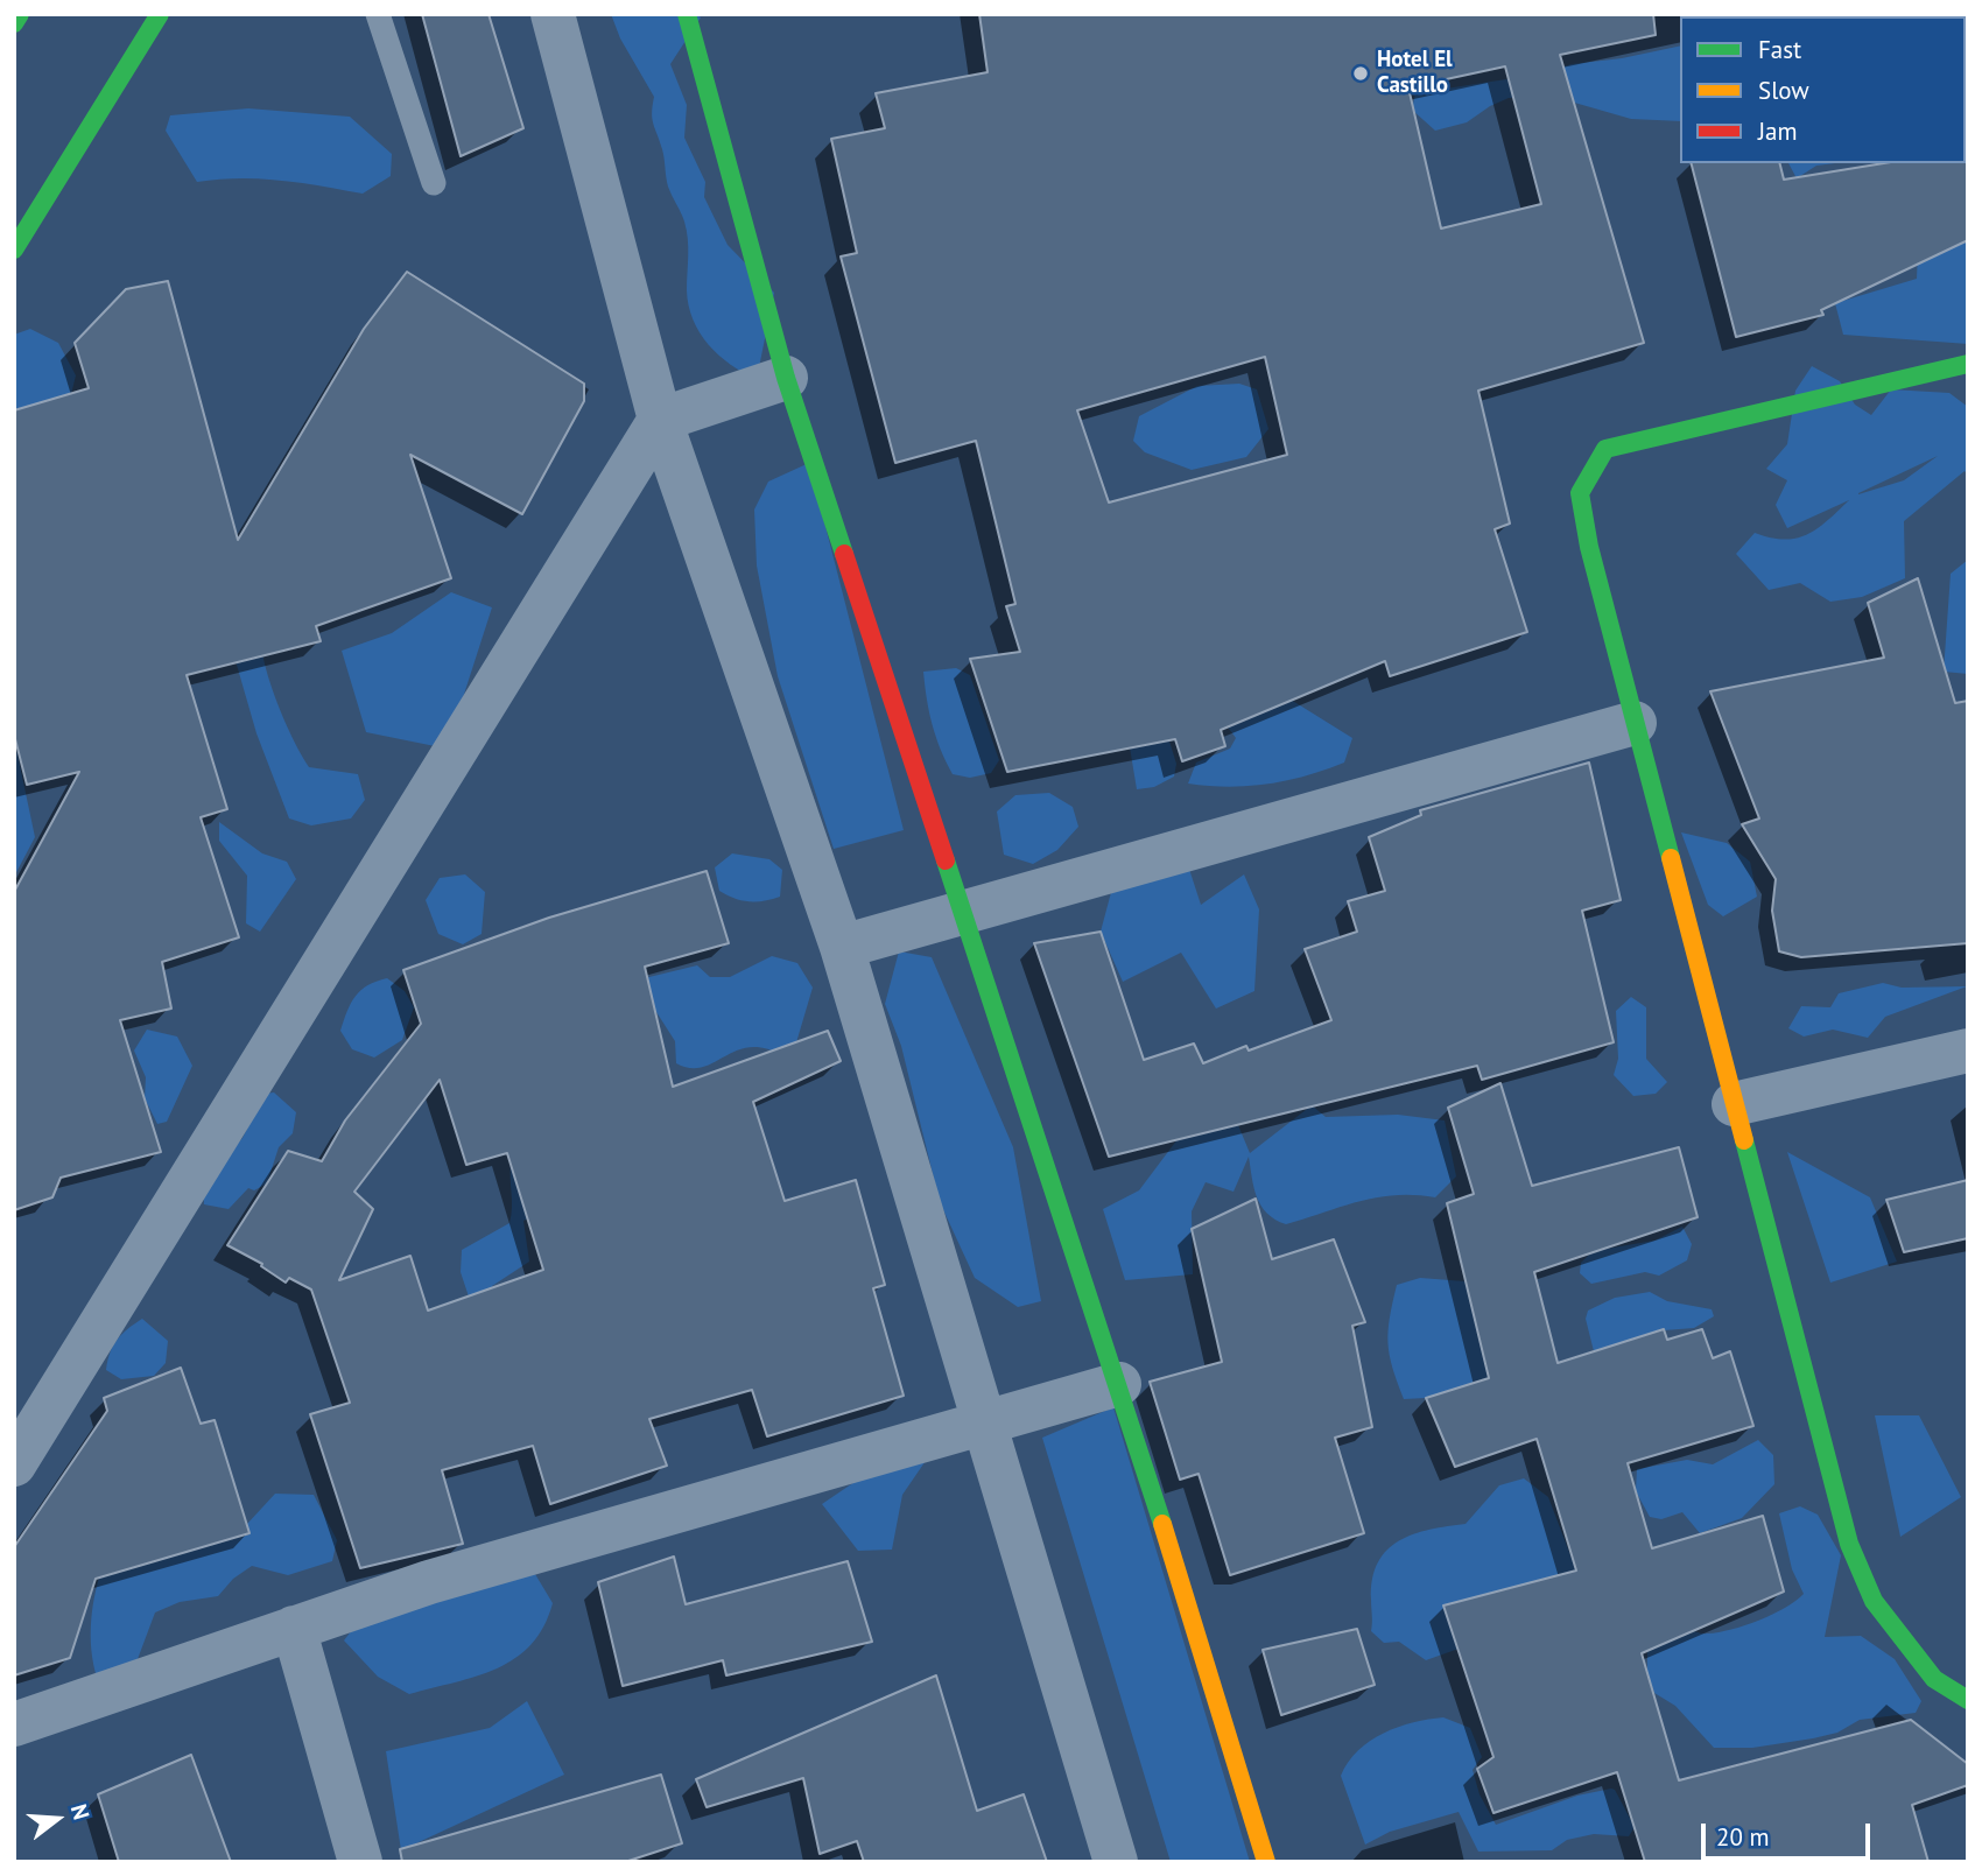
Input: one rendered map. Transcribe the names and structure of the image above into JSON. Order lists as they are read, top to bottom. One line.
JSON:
{"places":["Hotel El Castillo"],"legend":["Fast","Slow","Jam"],"scale_bar":"20 m","north":"right"}
